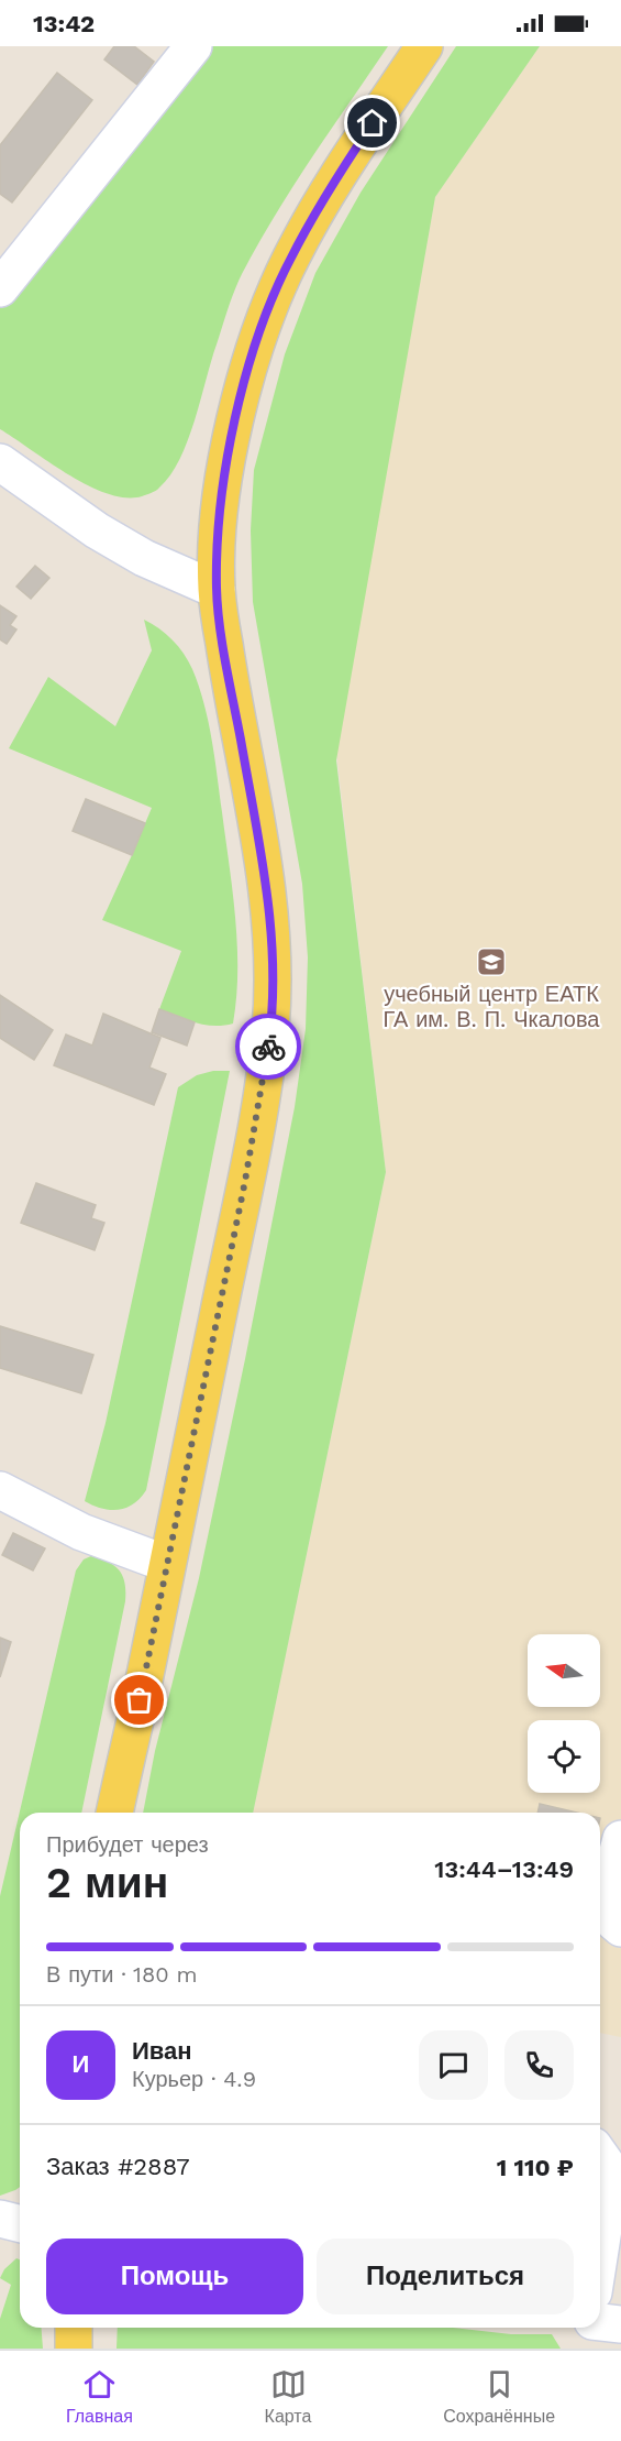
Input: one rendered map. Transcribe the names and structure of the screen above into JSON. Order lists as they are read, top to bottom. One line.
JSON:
{"places":{"school or university":["учебный центр ЕАТК ГА им. В. П. Чкалова"]},"north":"left","page":{"status":"13:42","heading":["2 мин","Прибудет через","13:44–13:49"],"panel":["Иван","Курьер · 4.9","Заказ #2887","1 110 ₽"],"bar":"В пути · 180 m","round":"И","buttons":["Помощь","Поделиться"],"tabs":["Главная","Карта","Сохранённые"]}}
